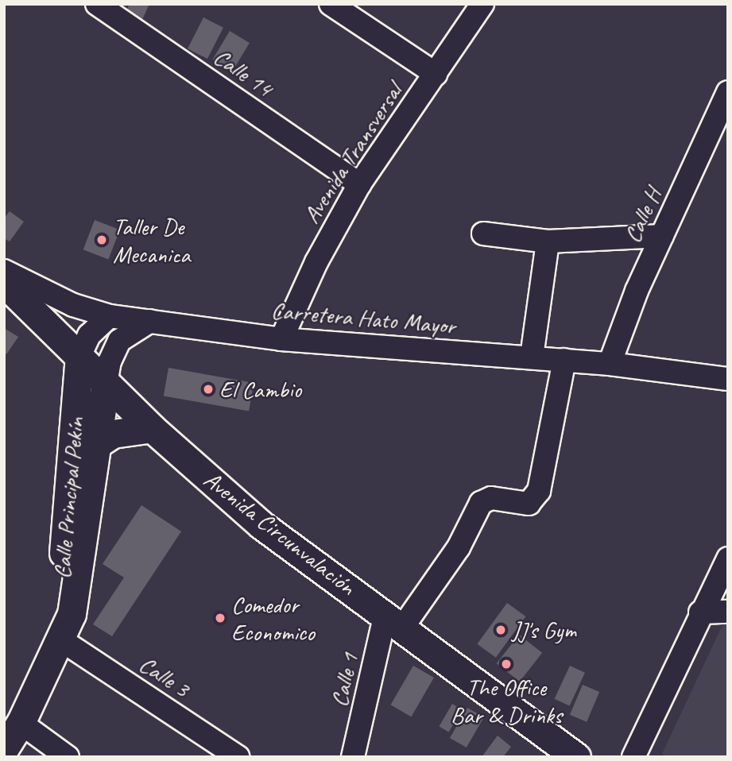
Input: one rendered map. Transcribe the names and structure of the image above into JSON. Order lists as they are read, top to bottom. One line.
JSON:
{"streets":{"main road":["Calle Principal Pekín","Avenida Circunvalación"],"street":["Calle 14","Avenida Transversal","Calle H","Carretera Hato Mayor","Calle 3","Calle 1"]},"crossings":[["Calle 14","Avenida Transversal"],["Avenida Transversal","Carretera Hato Mayor"],["Calle H","Carretera Hato Mayor"],["Calle Principal Pekín","Avenida Circunvalación"],["Calle Principal Pekín","Calle 3"],["Avenida Circunvalación","Calle 1"]],"places":["Taller De Mecanica","El Cambio","Comedor Economico","JJ's Gym","The Office Bar & Drinks"]}
